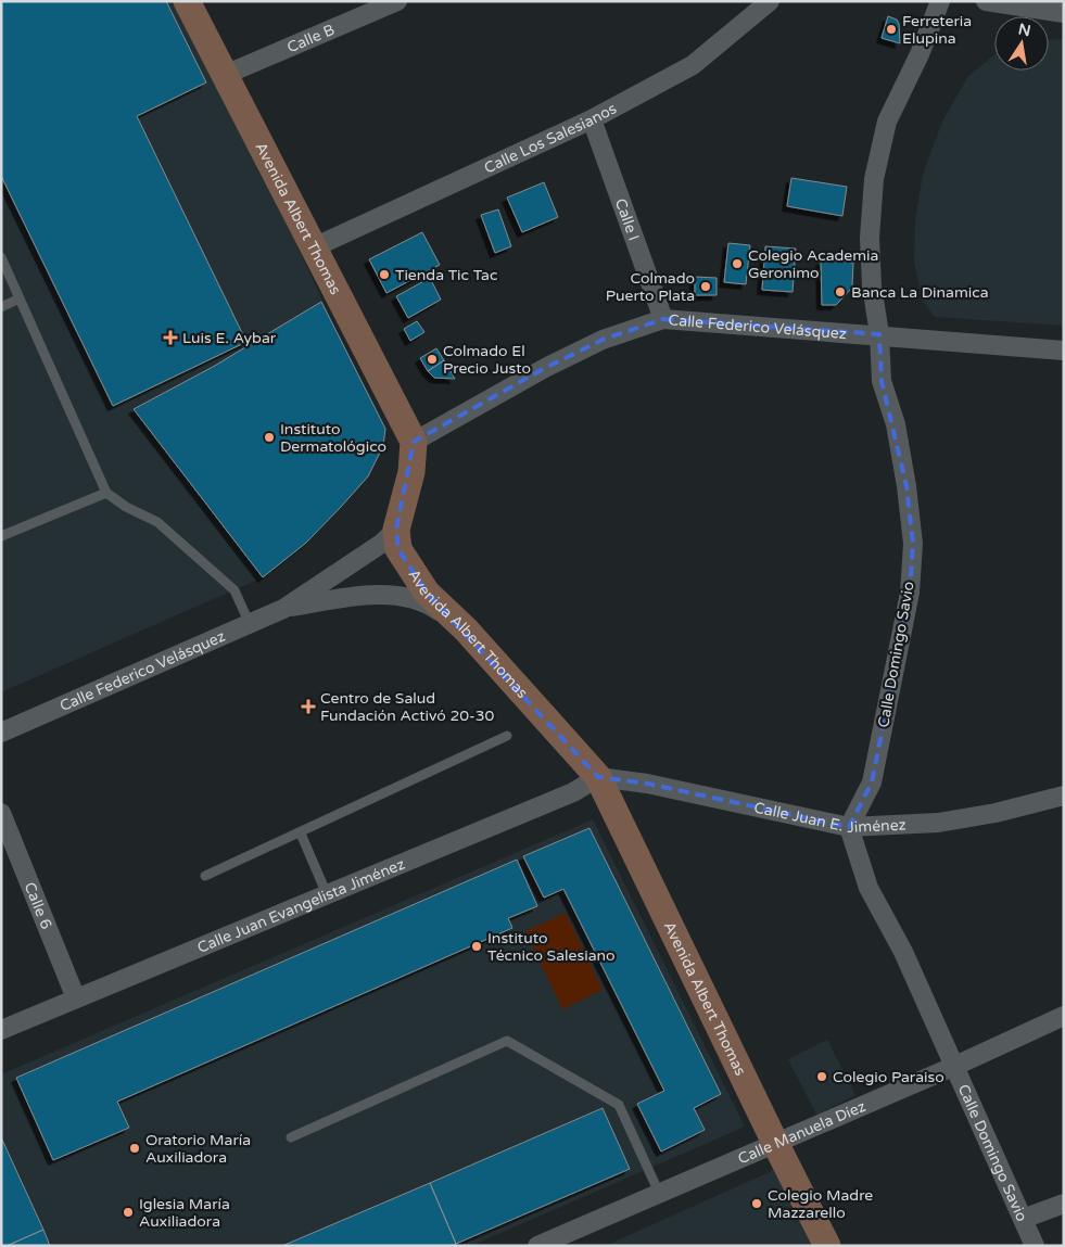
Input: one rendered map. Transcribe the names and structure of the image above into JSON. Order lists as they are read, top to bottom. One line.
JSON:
{"streets":{"main road":["Avenida Albert Thomas"],"street":["Calle B","Calle Los Salesianos","Calle I","Calle Federico Velásquez","Calle Domingo Savio","Calle Juan E. Jiménez","Calle 6","Calle Juan Evangelista Jiménez","Calle Manuela Díez"]},"crossings":[["Calle B","Avenida Albert Thomas"],["Calle Los Salesianos","Avenida Albert Thomas"],["Calle Los Salesianos","Calle I"],["Avenida Albert Thomas","Calle Federico Velásquez"],["Avenida Albert Thomas","Calle Juan E. Jiménez"],["Avenida Albert Thomas","Calle Juan Evangelista Jiménez"],["Avenida Albert Thomas","Calle Manuela Díez"],["Calle I","Calle Federico Velásquez"],["Calle Federico Velásquez","Calle Domingo Savio"],["Calle Domingo Savio","Calle Juan E. Jiménez"],["Calle Domingo Savio","Calle Manuela Díez"],["Calle Juan E. Jiménez","Calle Juan Evangelista Jiménez"],["Calle 6","Calle Juan Evangelista Jiménez"]],"places":{"other":["Ferreteria Elupina","Colegio Academia Geronimo","Tienda Tic Tac","Colmado Puerto Plata","Banca La Dinamica","Colmado El Precio Justo","Instituto Dermatológico","Instituto Técnico Salesiano","Colegio Paraiso","Oratorio María Auxiliadora","Colegio Madre Mazzarello","Iglesia María Auxiliadora"],"health":["Luis E. Aybar","Centro de Salud Fundación Activó 20-30"]},"north":"top"}
